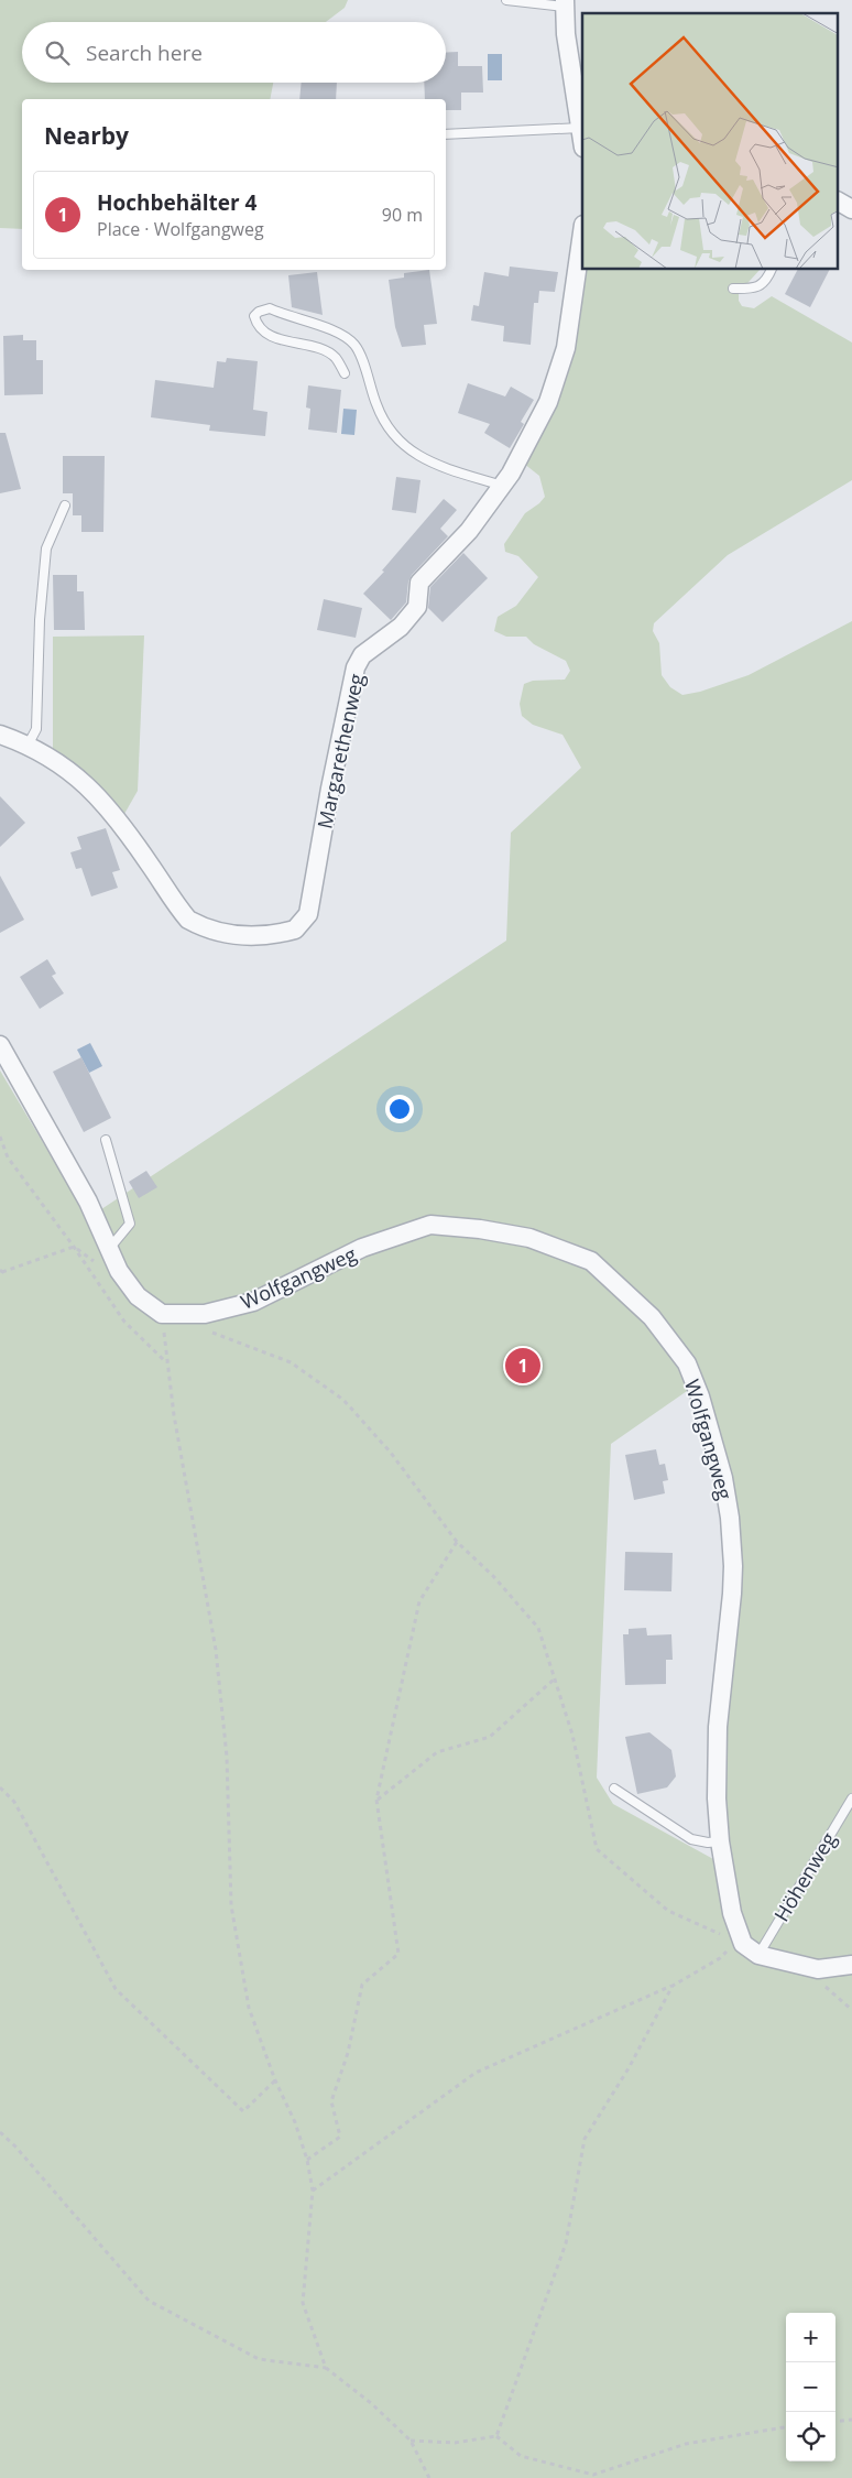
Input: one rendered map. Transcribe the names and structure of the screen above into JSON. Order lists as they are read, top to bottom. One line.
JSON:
{"streets":{"street":["Margarethenweg","Wolfgangweg"],"lane":["Höhenweg"]},"crossings":[["Wolfgangweg","Höhenweg"]],"page":{"search":"Search here","heading":"Nearby","list":[{"mark":"1","name":"Hochbehälter 4","note":"Place · Wolfgangweg","value":"90 m"}],"pins":"1","map_buttons":["+","−"]}}
